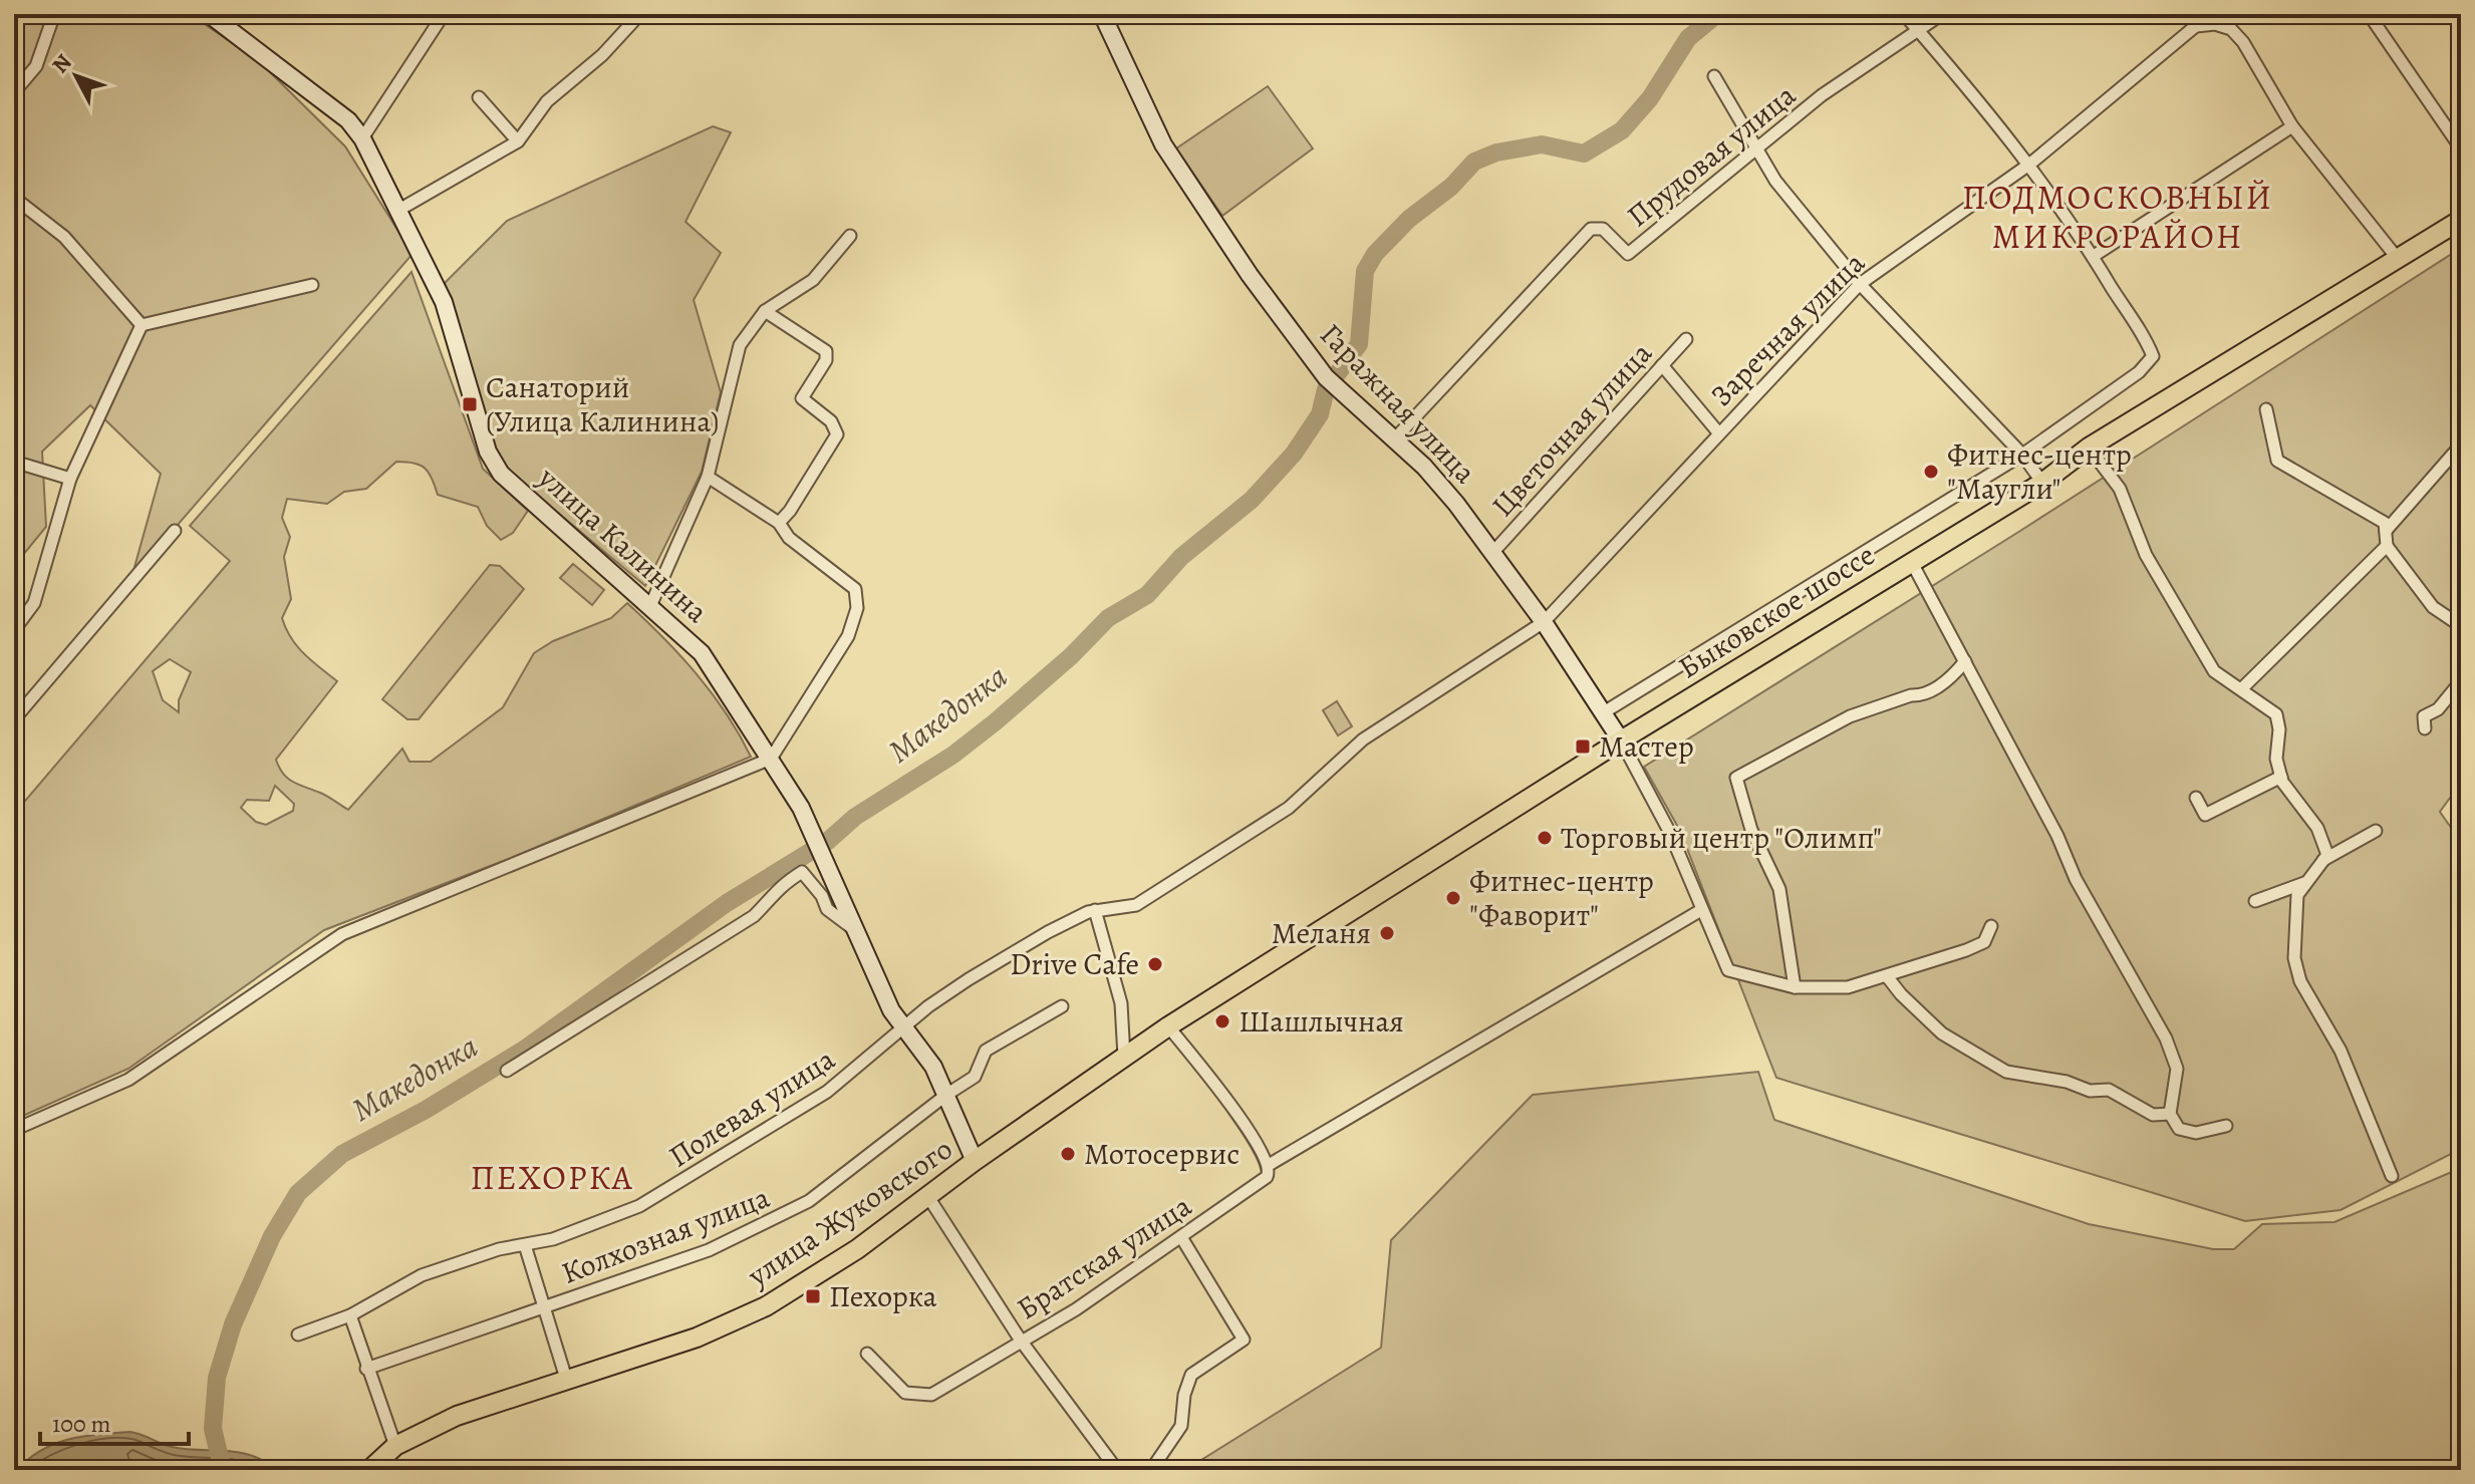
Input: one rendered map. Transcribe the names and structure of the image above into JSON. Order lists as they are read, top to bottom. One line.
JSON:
{"streets":{"main road":["Гаражная улица","улица Калинина","Быковское шоссе","улица Жуковского"],"street":["Прудовая улица","Заречная улица","Цветочная улица","Полевая улица","Колхозная улица","Братская улица"]},"crossings":[["Прудовая улица","Гаражная улица"],["Заречная улица","Гаражная улица"],["Заречная улица","Полевая улица"],["Гаражная улица","Цветочная улица"],["Гаражная улица","Быковское шоссе"],["улица Калинина","Полевая улица"],["улица Калинина","улица Жуковского"],["улица Калинина","Колхозная улица"],["Быковское шоссе","улица Жуковского"]],"districts":["ПОДМОСКОВНЫЙ МИКРОРАЙОН","ПЕХОРКА"],"water":["Македонка"],"places":{"transit":["Санаторий (Улица Калинина)","Мастер","Пехорка"],"other":["Фитнес-центр \"Маугли\"","Торговый центр \"Олимп\"","Фитнес-центр \"Фаворит\"","Меланя","Drive Cafe","Шашлычная","Мотосервис"]},"scale_bar":"100 m","north":"top left"}
